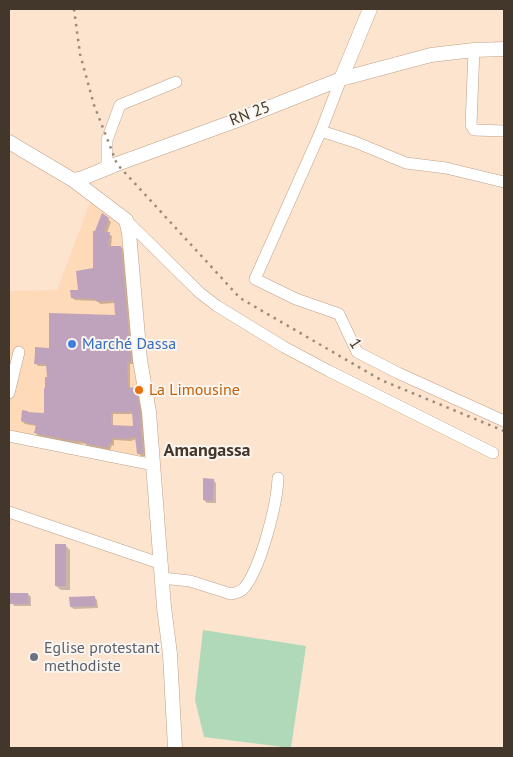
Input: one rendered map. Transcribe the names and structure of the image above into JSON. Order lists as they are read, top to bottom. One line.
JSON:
{"streets":{"main road":["RN 25"],"street":["1"]},"districts":["Amangassa"],"places":["Marché Dassa","La Limousine","Eglise protestant methodiste"]}
